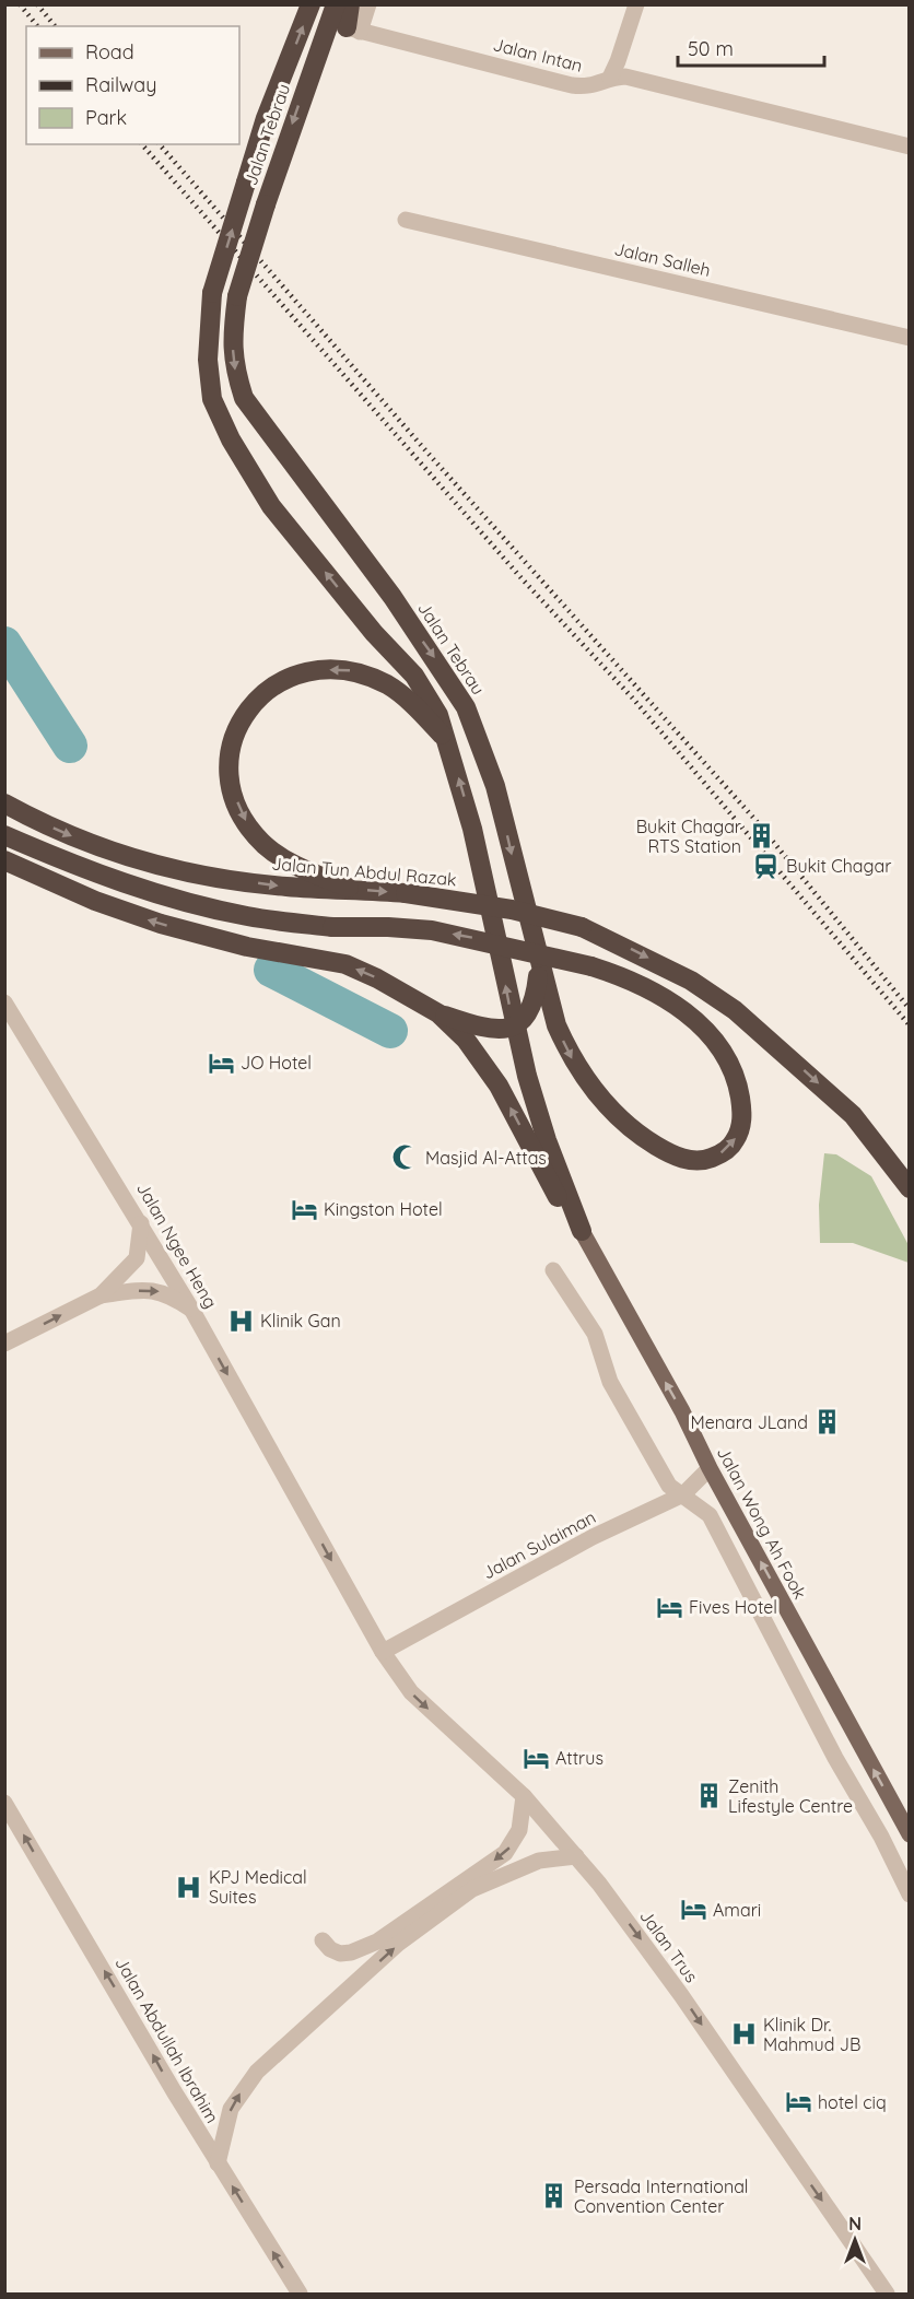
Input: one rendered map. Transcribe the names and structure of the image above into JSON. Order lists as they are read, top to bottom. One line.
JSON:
{"streets":{"highway":["Jalan Tebrau","Jalan Tun Abdul Razak"],"main road":["Jalan Wong Ah Fook"],"street":["Jalan Intan","Jalan Salleh","Jalan Ngee Heng","Jalan Sulaiman","Jalan Trus","Jalan Abdullah Ibrahim"]},"crossings":[["Jalan Tebrau","Jalan Wong Ah Fook"],["Jalan Ngee Heng","Jalan Sulaiman"],["Jalan Ngee Heng","Jalan Trus"],["Jalan Wong Ah Fook","Jalan Sulaiman"],["Jalan Sulaiman","Jalan Trus"]],"one_way":["Jalan Ngee Heng","Jalan Wong Ah Fook","Jalan Trus","Jalan Abdullah Ibrahim"],"places":{"building":["Bukit Chagar RTS Station","Menara JLand","Zenith Lifestyle Centre","Persada International Convention Center"],"station":["Bukit Chagar"],"hotel":["JO Hotel","Kingston Hotel","Fives Hotel","Attrus","Amari","hotel ciq"],"mosque":["Masjid Al-Attas"],"hospital":["Klinik Gan","KPJ Medical Suites","Klinik Dr. Mahmud JB"]},"legend":["Road","Railway","Park"],"scale_bar":"50 m","north":"top"}
